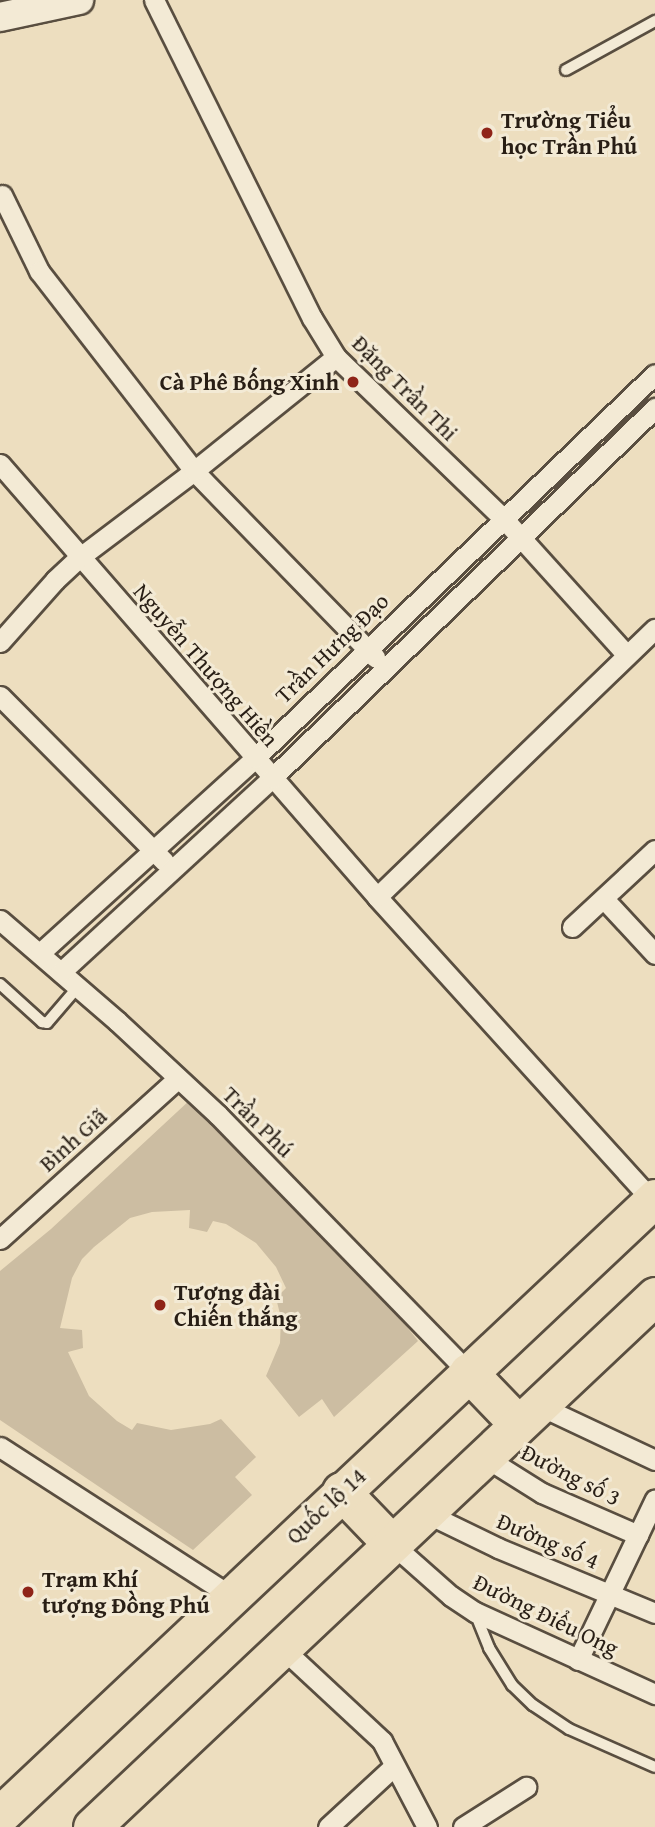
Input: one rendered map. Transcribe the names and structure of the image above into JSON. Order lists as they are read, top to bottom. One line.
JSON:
{"streets":{"highway":["Quốc lộ 14"],"street":["Đặng Trần Thi","Trần Hưng Đạo","Nguyễn Thượng Hiền","Trần Phú","Bình Giã","Đường số 3","Đường số 4","Đường Điểu Ong"]},"crossings":[["Đặng Trần Thi","Trần Hưng Đạo"],["Trần Hưng Đạo","Nguyễn Thượng Hiền"],["Trần Hưng Đạo","Trần Phú"],["Nguyễn Thượng Hiền","Quốc lộ 14"],["Trần Phú","Bình Giã"],["Trần Phú","Quốc lộ 14"]],"places":["Trường Tiểu học Trần Phú","Cà Phê Bống Xinh","Tượng đài Chiến thắng","Trạm Khí tượng Đồng Phú"]}
